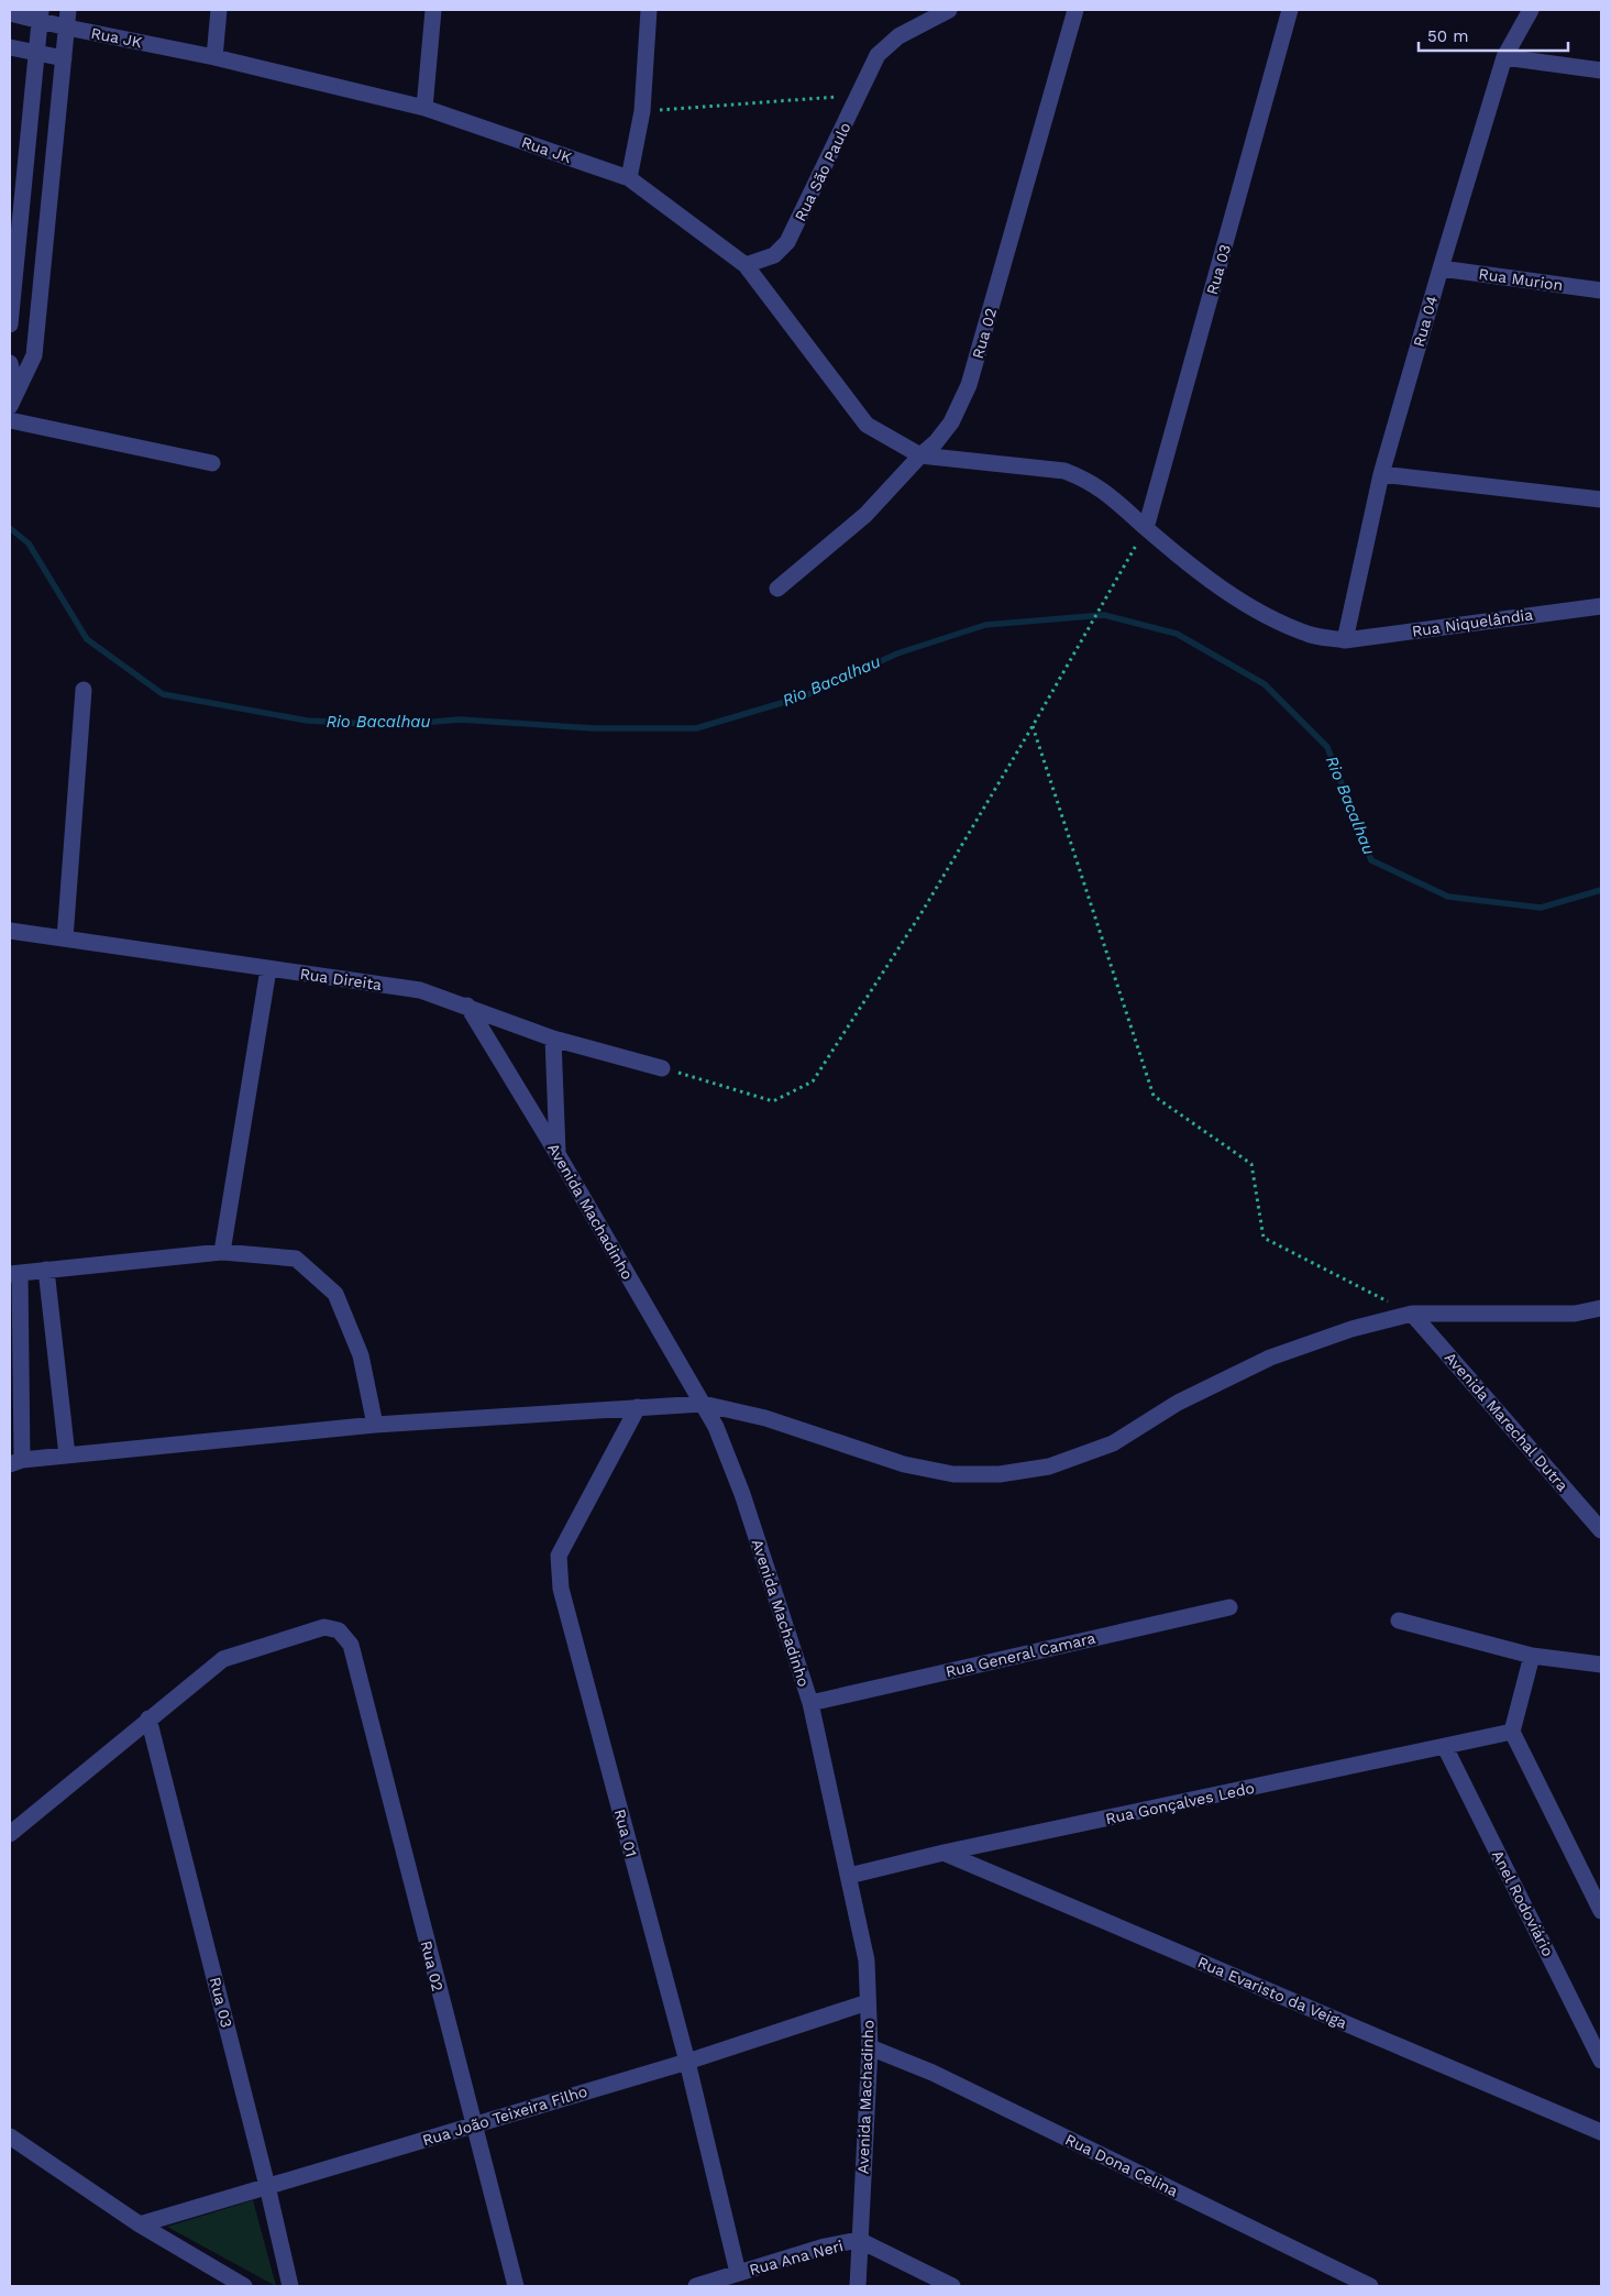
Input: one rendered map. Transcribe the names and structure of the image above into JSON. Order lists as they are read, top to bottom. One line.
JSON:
{"streets":{"street":["Rua JK","Rua São Paulo","Rua 03","Rua Murion","Rua 04","Rua 02","Rua Niquelândia","Rua Direita","Avenida Machadinho","Avenida Marechal Dutra","Rua General Camara","Rua Gonçalves Ledo","Rua 01","Anel Rodoviário","Rua Evaristo da Veiga","Rua João Teixeira Filho","Rua Dona Celina","Rua Ana Neri"]},"crossings":[["Rua JK","Rua São Paulo"],["Rua JK","Rua 02"],["Rua JK","Rua Niquelândia"],["Rua 03","Rua 02"],["Rua 03","Rua Niquelândia"],["Rua 03","Rua João Teixeira Filho"],["Rua Murion","Rua 04"],["Rua 04","Rua Niquelândia"],["Rua 02","Rua Niquelândia"],["Rua 02","Rua João Teixeira Filho"],["Rua Direita","Avenida Machadinho"],["Avenida Machadinho","Rua General Camara"],["Avenida Machadinho","Rua Gonçalves Ledo"],["Avenida Machadinho","Rua João Teixeira Filho"],["Avenida Machadinho","Rua Dona Celina"],["Avenida Machadinho","Rua Ana Neri"],["Rua Gonçalves Ledo","Anel Rodoviário"],["Rua Gonçalves Ledo","Rua Evaristo da Veiga"],["Rua 01","Rua João Teixeira Filho"],["Rua 01","Rua Ana Neri"]],"water":["Rio Bacalhau"],"scale_bar":"50 m"}
